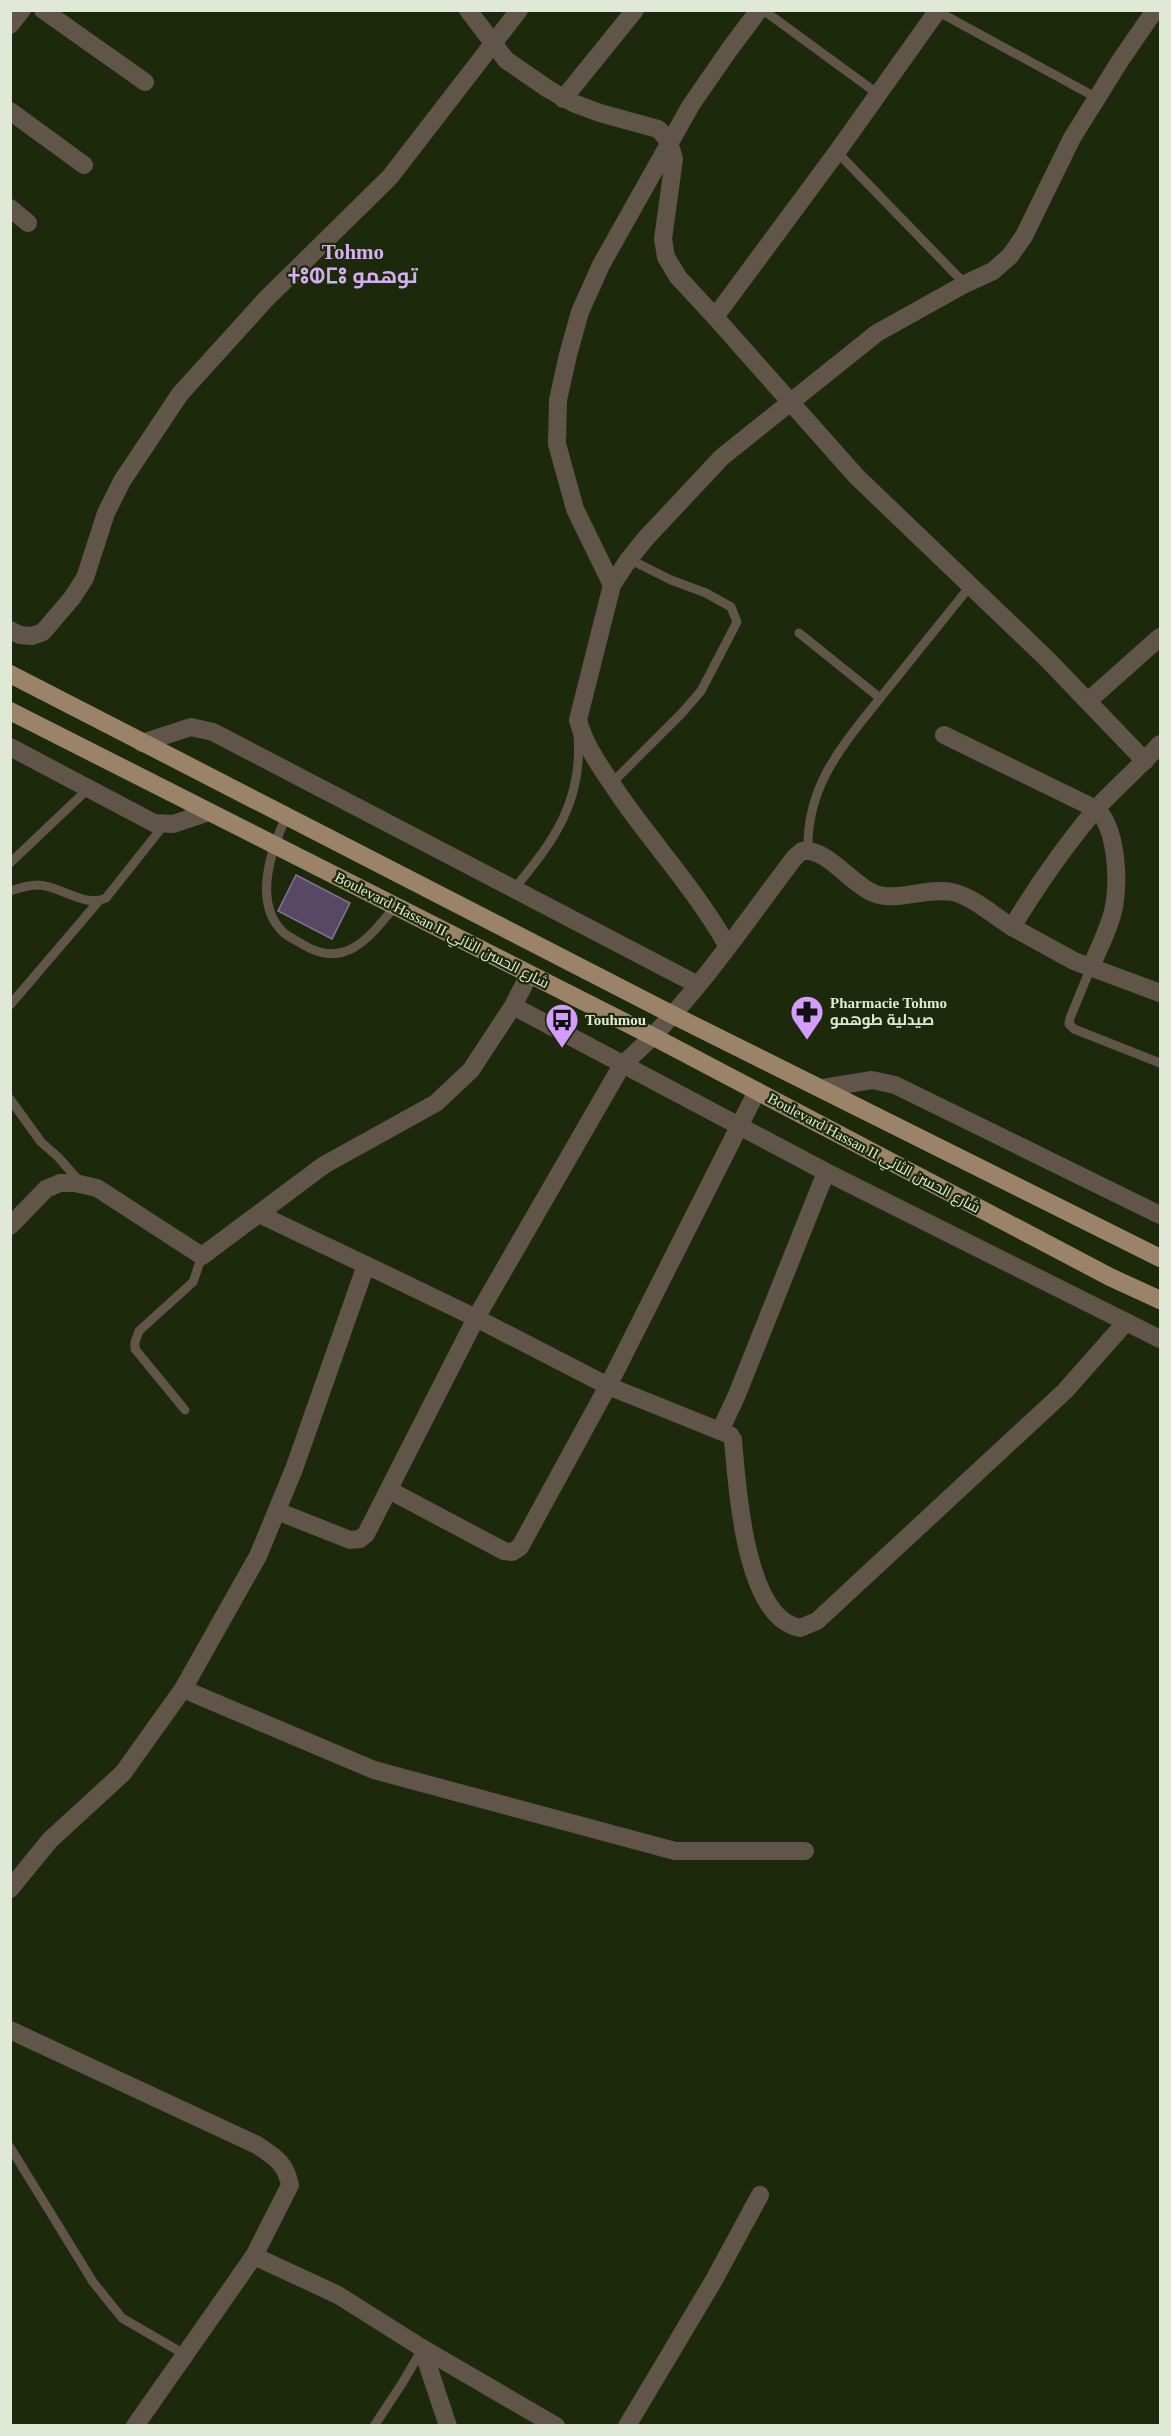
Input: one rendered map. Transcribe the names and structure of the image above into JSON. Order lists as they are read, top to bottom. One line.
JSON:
{"streets":{"main road":["Boulevard Hassan II شارع الحسن الثاني"]},"districts":["Tohmo ⵜⵓⵀⵎⵓ توهمو"],"places":{"pharmacy":["Pharmacie Tohmo صيدلية طوهمو"],"bus stop":["Touhmou"]}}
